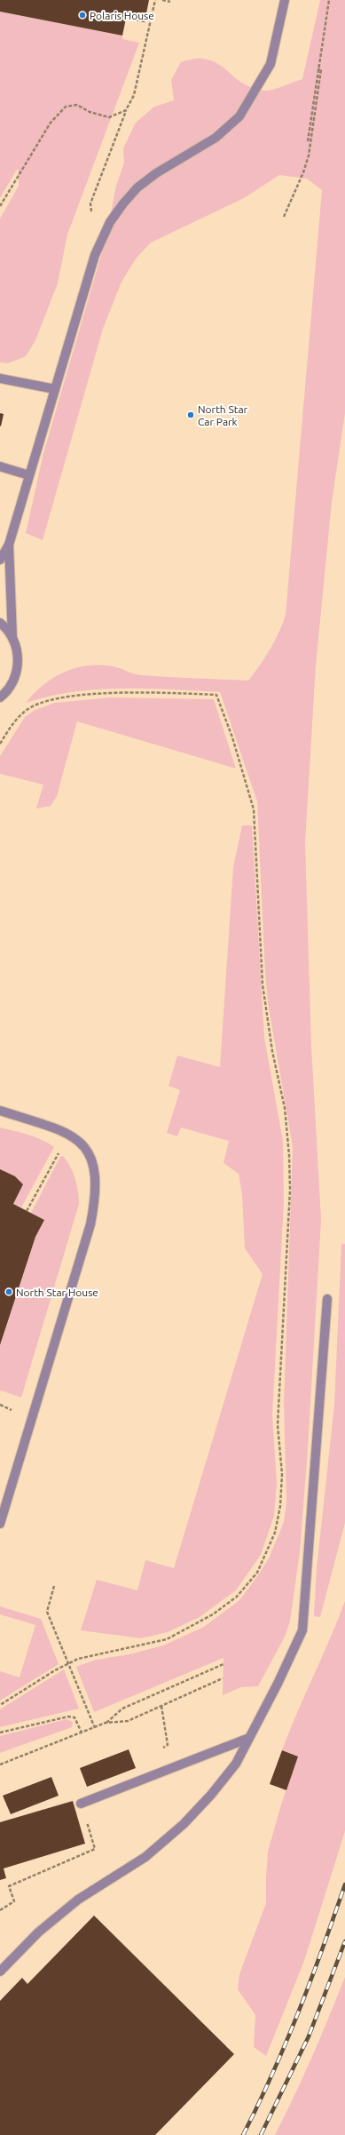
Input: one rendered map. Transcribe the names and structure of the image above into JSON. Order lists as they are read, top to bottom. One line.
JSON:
{"places":["Polaris House","North Star Car Park","North Star House"]}
